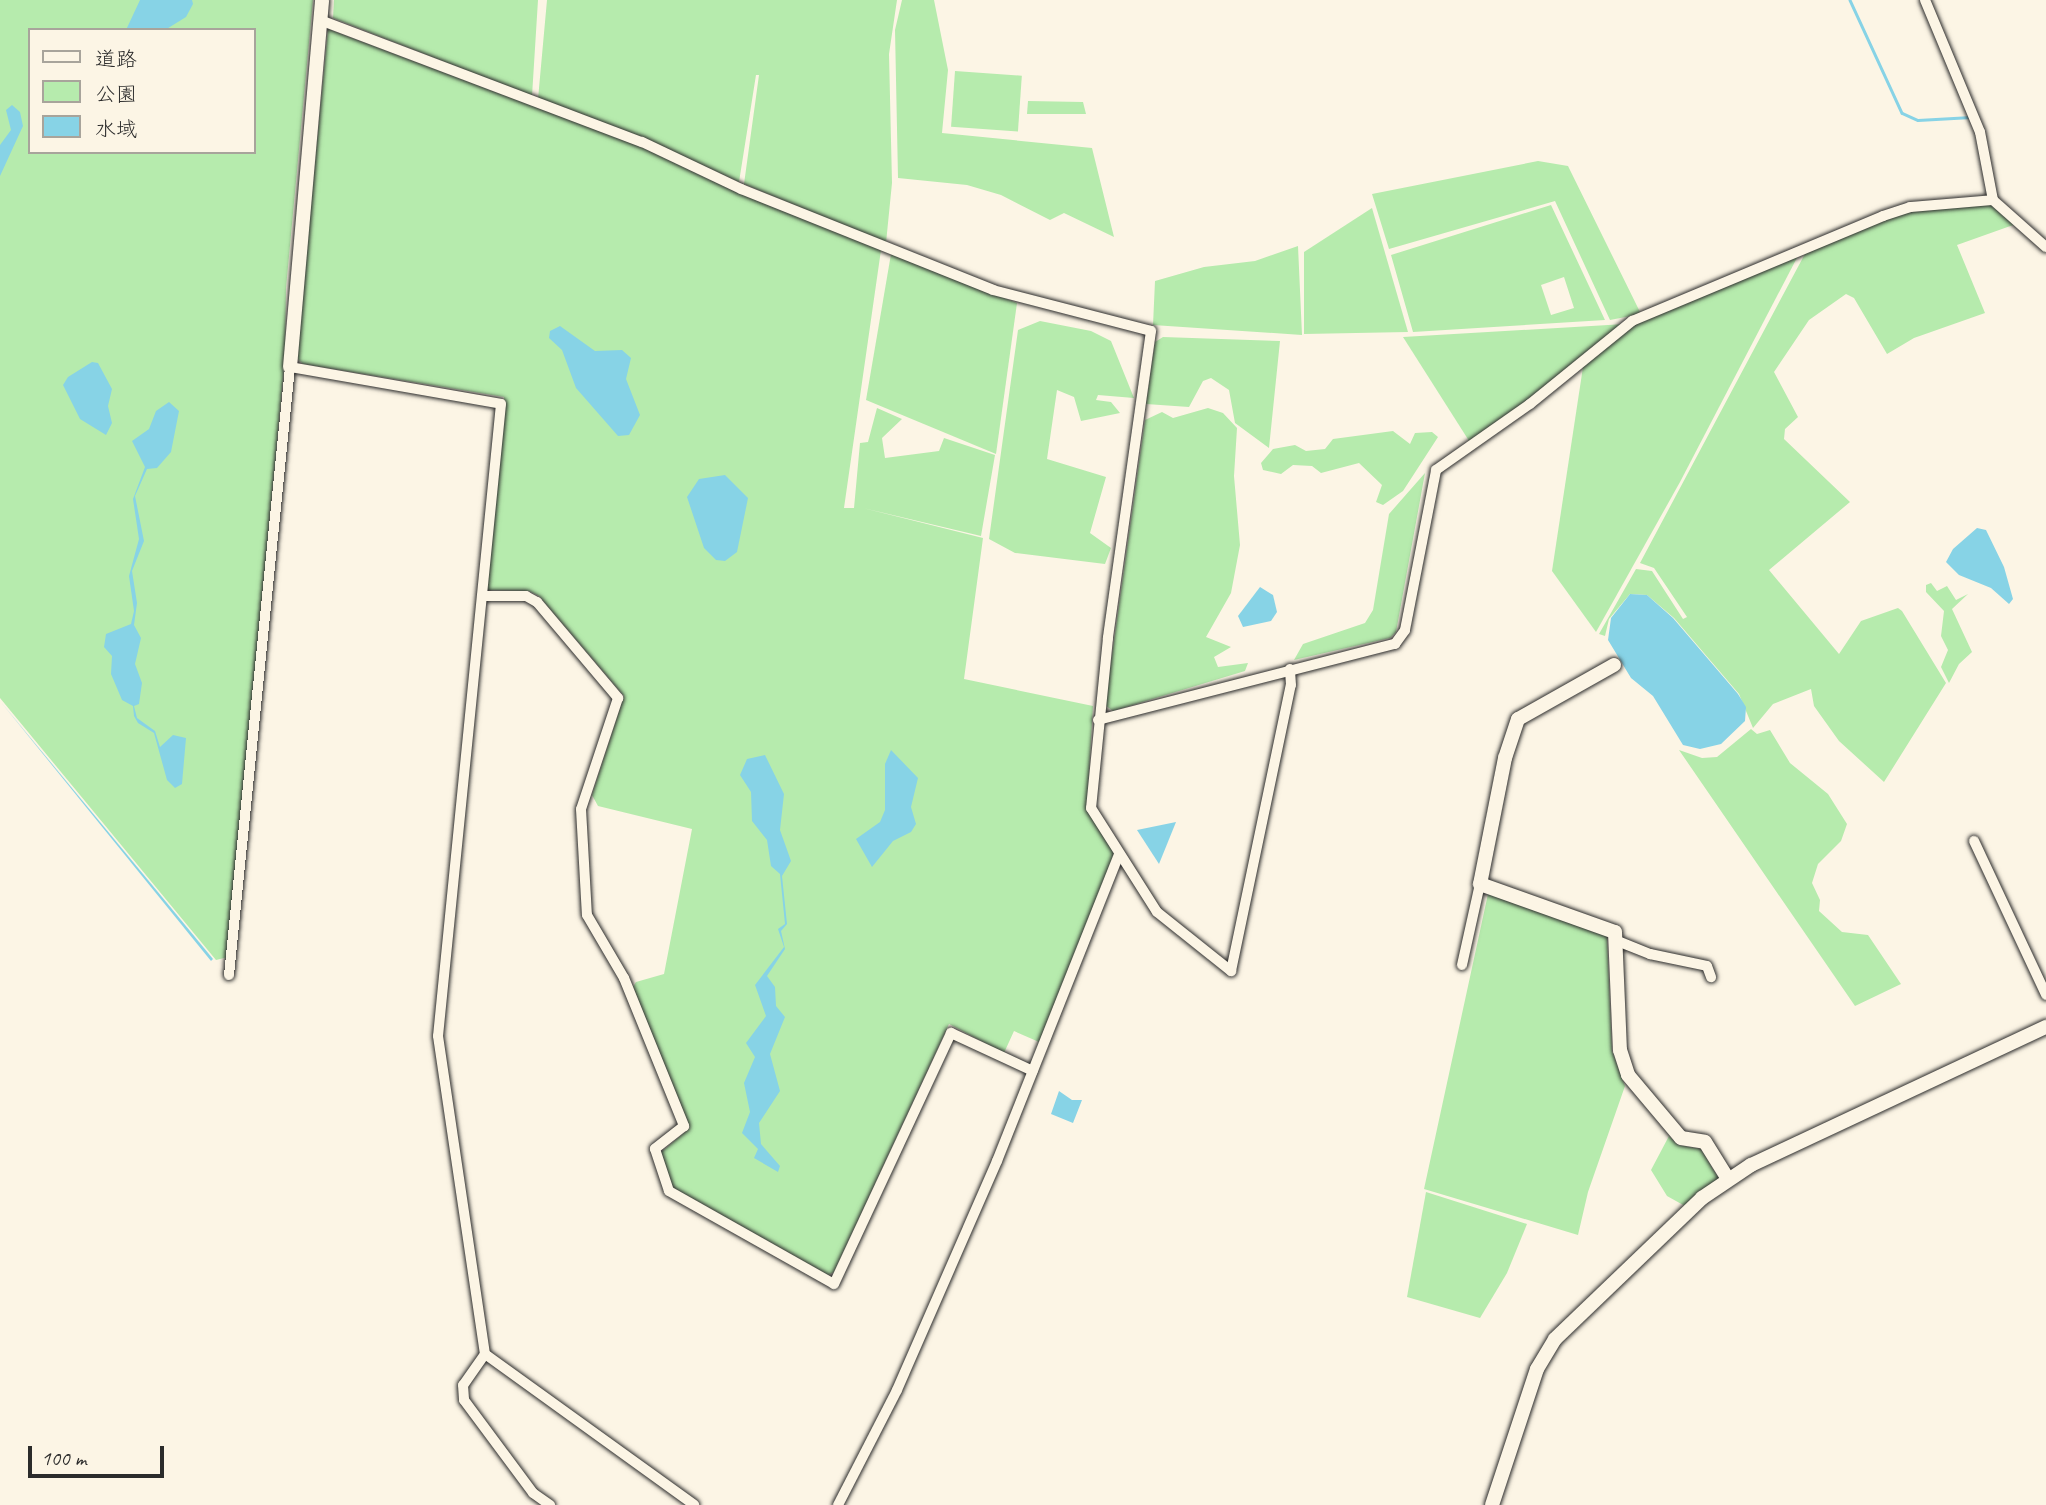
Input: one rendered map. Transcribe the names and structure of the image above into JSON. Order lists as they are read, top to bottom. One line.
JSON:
{"legend":["道路","公園","水域"],"scale_bar":"100 m"}
